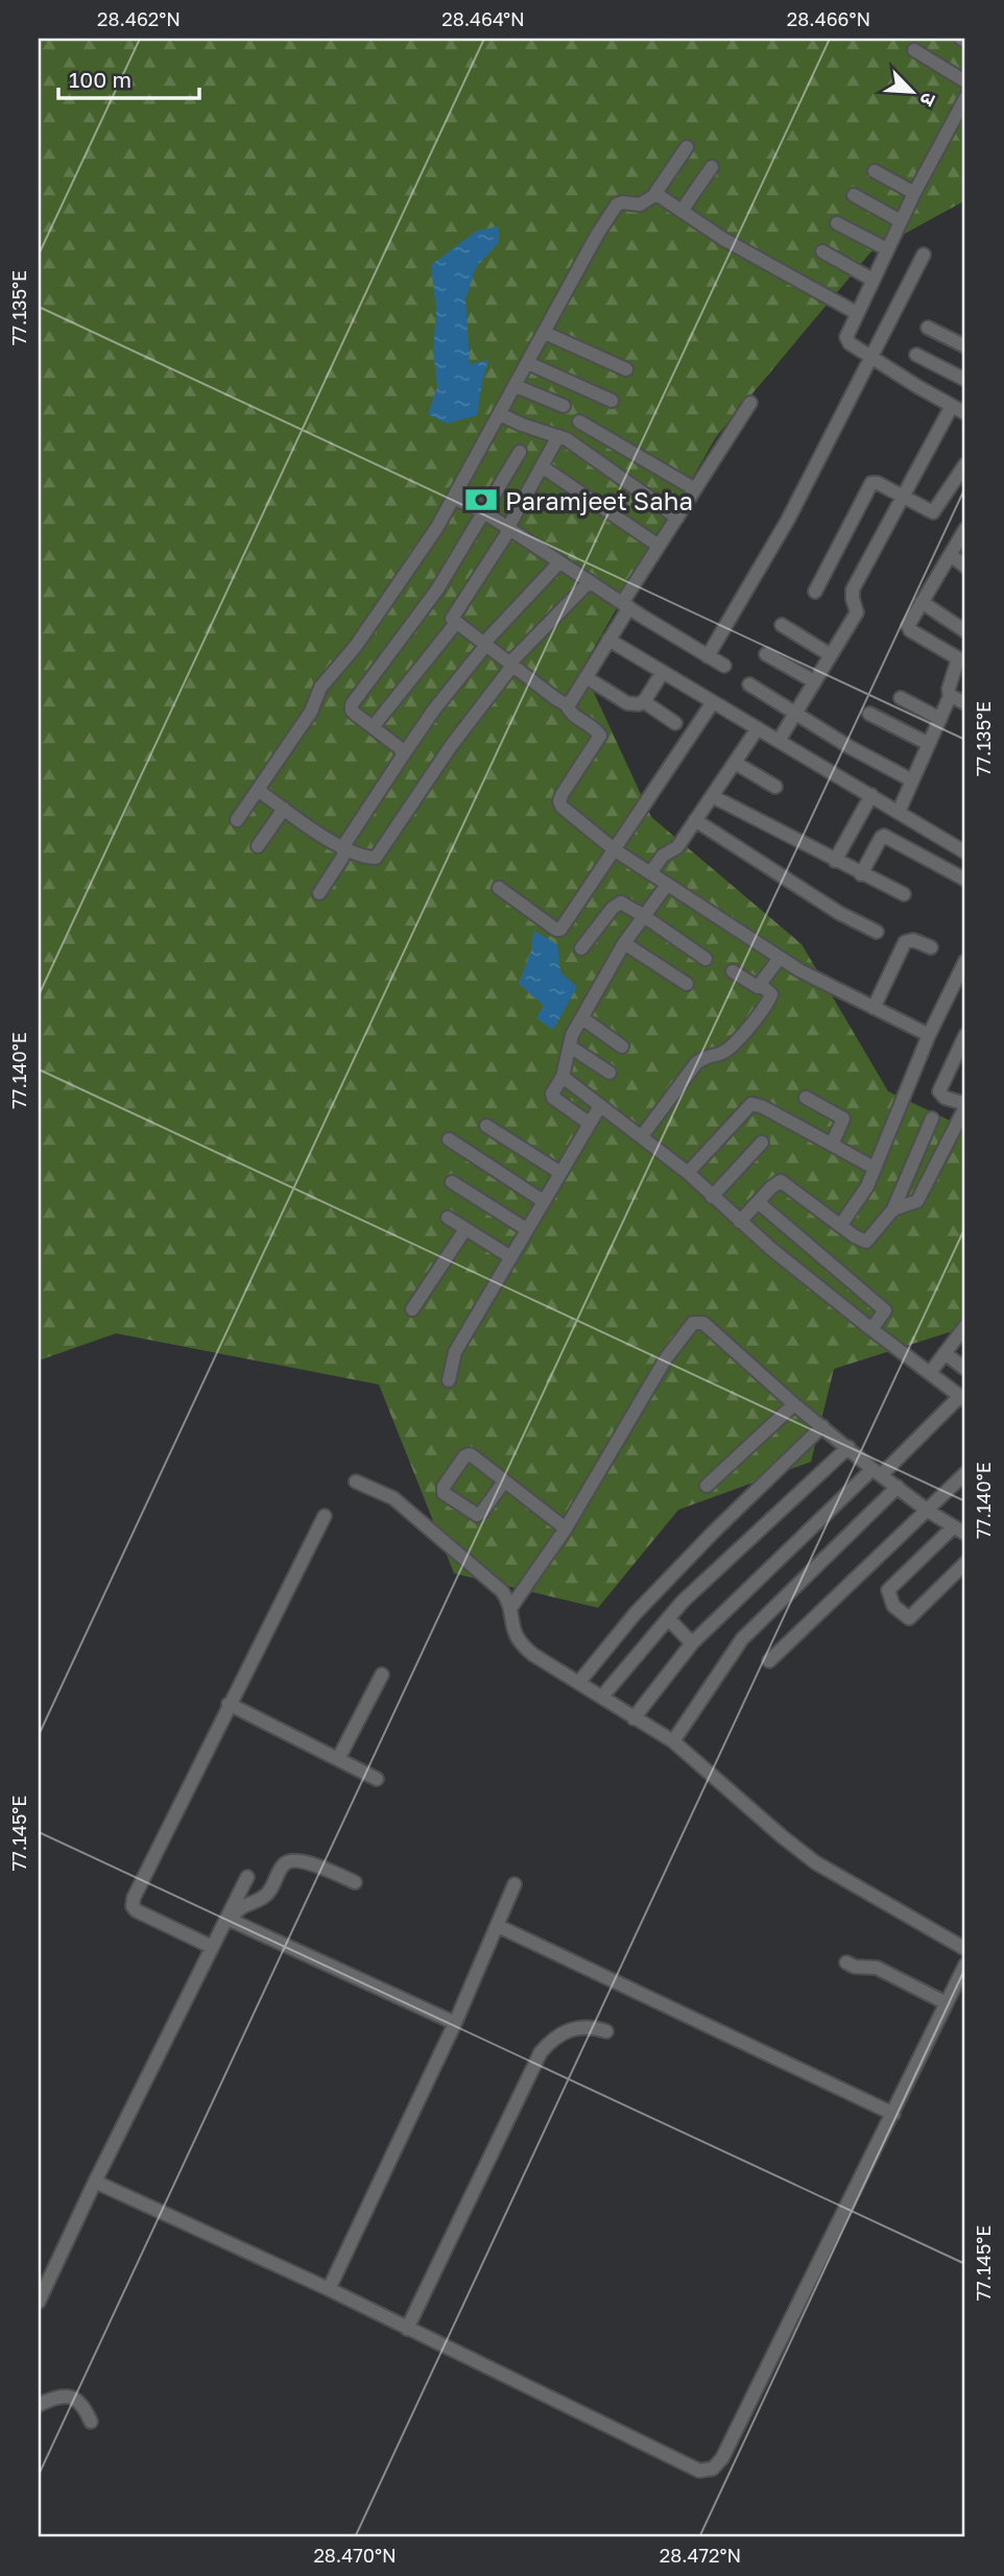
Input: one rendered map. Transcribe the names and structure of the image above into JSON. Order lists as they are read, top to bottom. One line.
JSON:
{"places":{"bank":["Paramjeet Saha"]},"scale_bar":"100 m","north":"bottom right","coordinates":["28.462°N","28.464°N","28.466°N","77.135°E","77.140°E","77.145°E","28.470°N","28.472°N"]}
